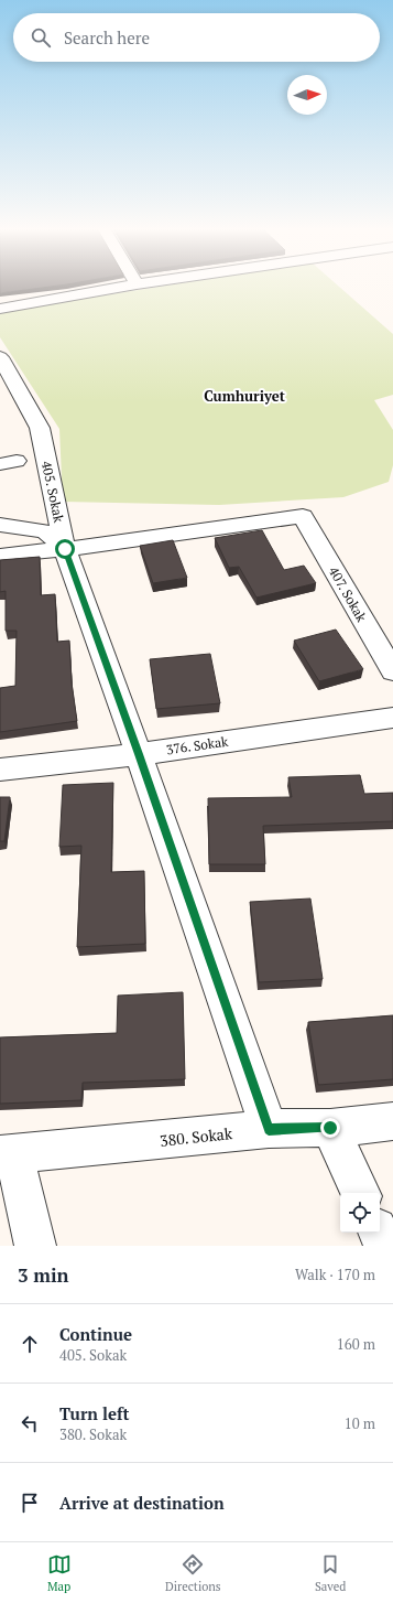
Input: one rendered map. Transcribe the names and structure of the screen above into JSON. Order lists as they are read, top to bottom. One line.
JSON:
{"streets":{"street":["405. Sokak","407. Sokak","376. Sokak","380. Sokak"]},"crossings":[["405. Sokak","407. Sokak"],["405. Sokak","376. Sokak"],["405. Sokak","380. Sokak"]],"districts":["Cumhuriyet"],"north":"right","page":{"search":"Search here","heading":["3 min","Walk · 170 m"],"list":[["Continue","405. Sokak","160 m"],["Turn left","380. Sokak","10 m"],"Arrive at destination"],"nav":["Map","Directions","Saved"]}}
